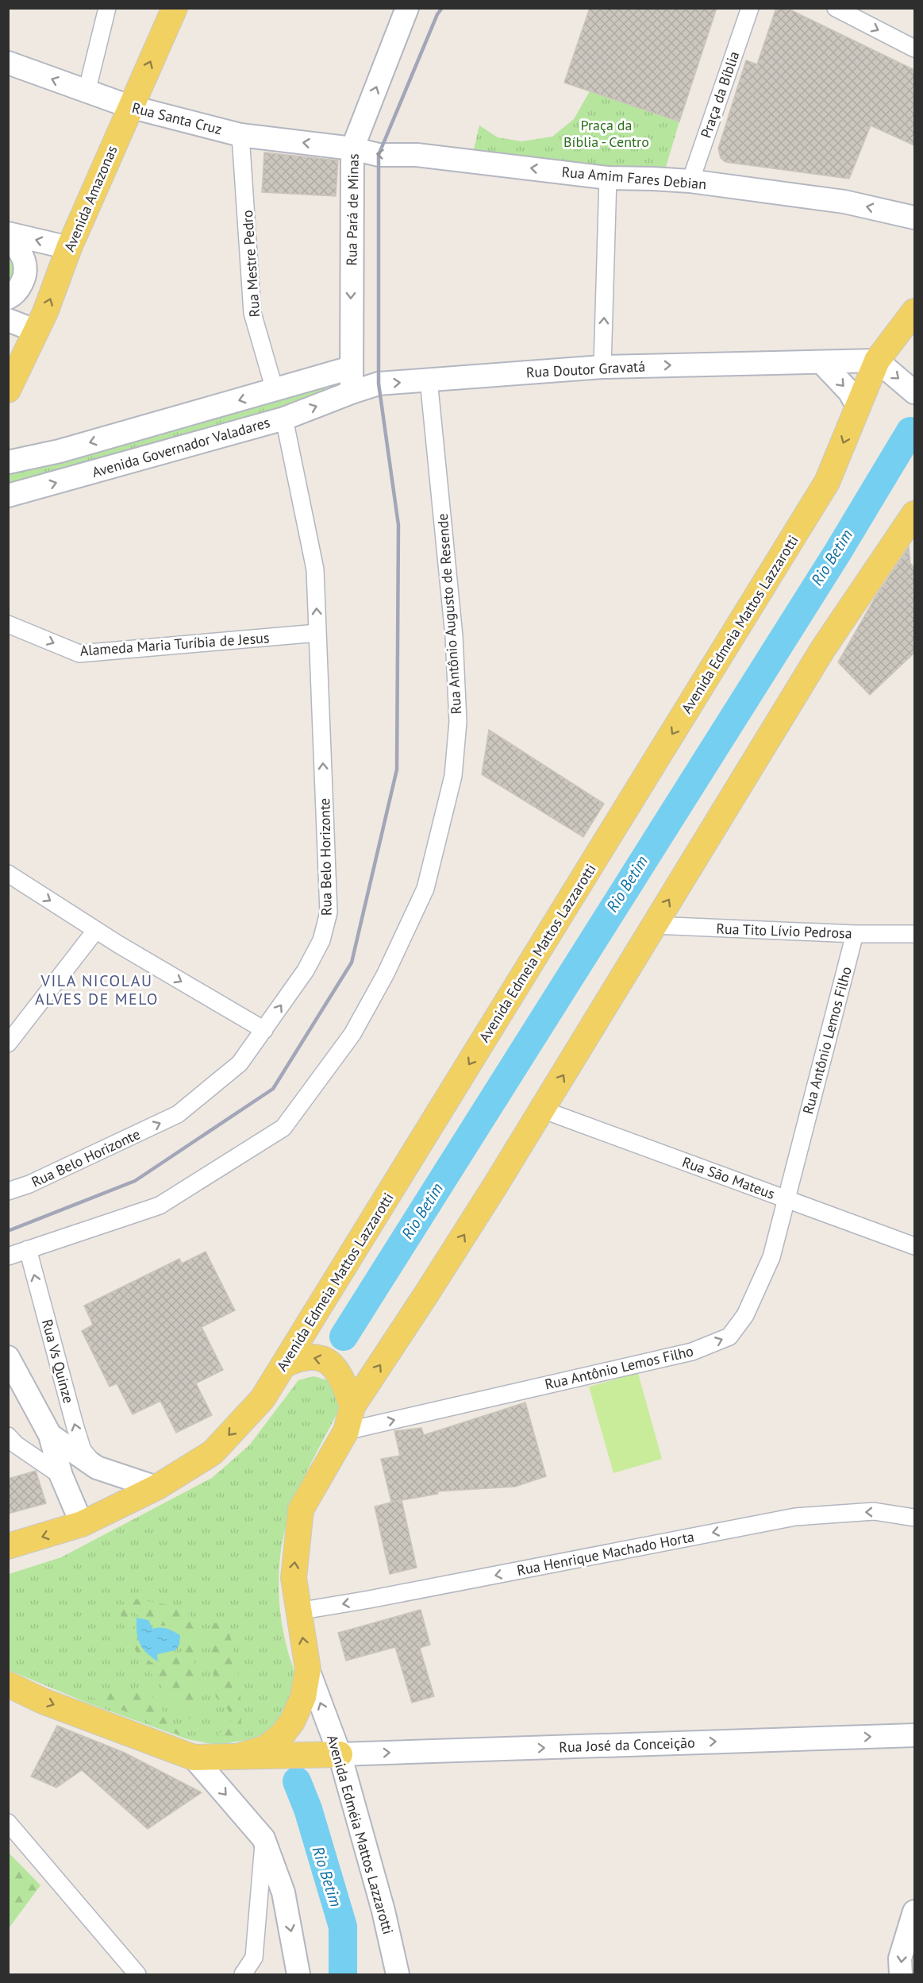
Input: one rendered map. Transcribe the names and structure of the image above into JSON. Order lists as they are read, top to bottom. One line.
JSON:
{"streets":{"main road":["Rua Santa Cruz","Rua Amim Fares Debian","Avenida Amazonas","Rua Pará de Minas","Rua Doutor Gravatá","Avenida Governador Valadares","Avenida Edmeia Mattos Lazzarotti","Rua José da Conceição","Avenida Edméia Mattos Lazzarotti"],"street":["Praça da Bíblia","Rua Mestre Pedro","Rua Antônio Augusto de Resende","Alameda Maria Turíbia de Jesus","Rua Belo Horizonte","Rua Tito Lívio Pedrosa","Rua Antônio Lemos Filho","Rua São Mateus","Rua Vs Quinze","Rua Henrique Machado Horta"]},"crossings":[["Praça da Bíblia","Rua Amim Fares Debian"],["Rua Santa Cruz","Rua Amim Fares Debian"],["Rua Santa Cruz","Avenida Amazonas"],["Rua Santa Cruz","Rua Pará de Minas"],["Rua Santa Cruz","Rua Mestre Pedro"],["Rua Amim Fares Debian","Rua Pará de Minas"],["Rua Pará de Minas","Rua Doutor Gravatá"],["Rua Pará de Minas","Avenida Governador Valadares"],["Rua Mestre Pedro","Avenida Governador Valadares"],["Rua Doutor Gravatá","Avenida Governador Valadares"],["Rua Doutor Gravatá","Rua Antônio Augusto de Resende"],["Rua Doutor Gravatá","Avenida Edmeia Mattos Lazzarotti"],["Avenida Governador Valadares","Rua Belo Horizonte"],["Rua Antônio Augusto de Resende","Rua Vs Quinze"],["Alameda Maria Turíbia de Jesus","Rua Belo Horizonte"],["Rua Tito Lívio Pedrosa","Rua Antônio Lemos Filho"],["Rua Antônio Lemos Filho","Rua São Mateus"],["Rua José da Conceição","Avenida Edméia Mattos Lazzarotti"]],"one_way":["Rua Santa Cruz","Rua Amim Fares Debian","Avenida Amazonas","Rua Doutor Gravatá","Alameda Maria Turíbia de Jesus","Rua Belo Horizonte","Rua Antônio Lemos Filho","Rua Vs Quinze","Rua Henrique Machado Horta","Rua José da Conceição"],"districts":["VILA NICOLAU ALVES DE MELO"],"water":["Rio Betim"],"parks":["Praça da Bíblia - Centro"]}
